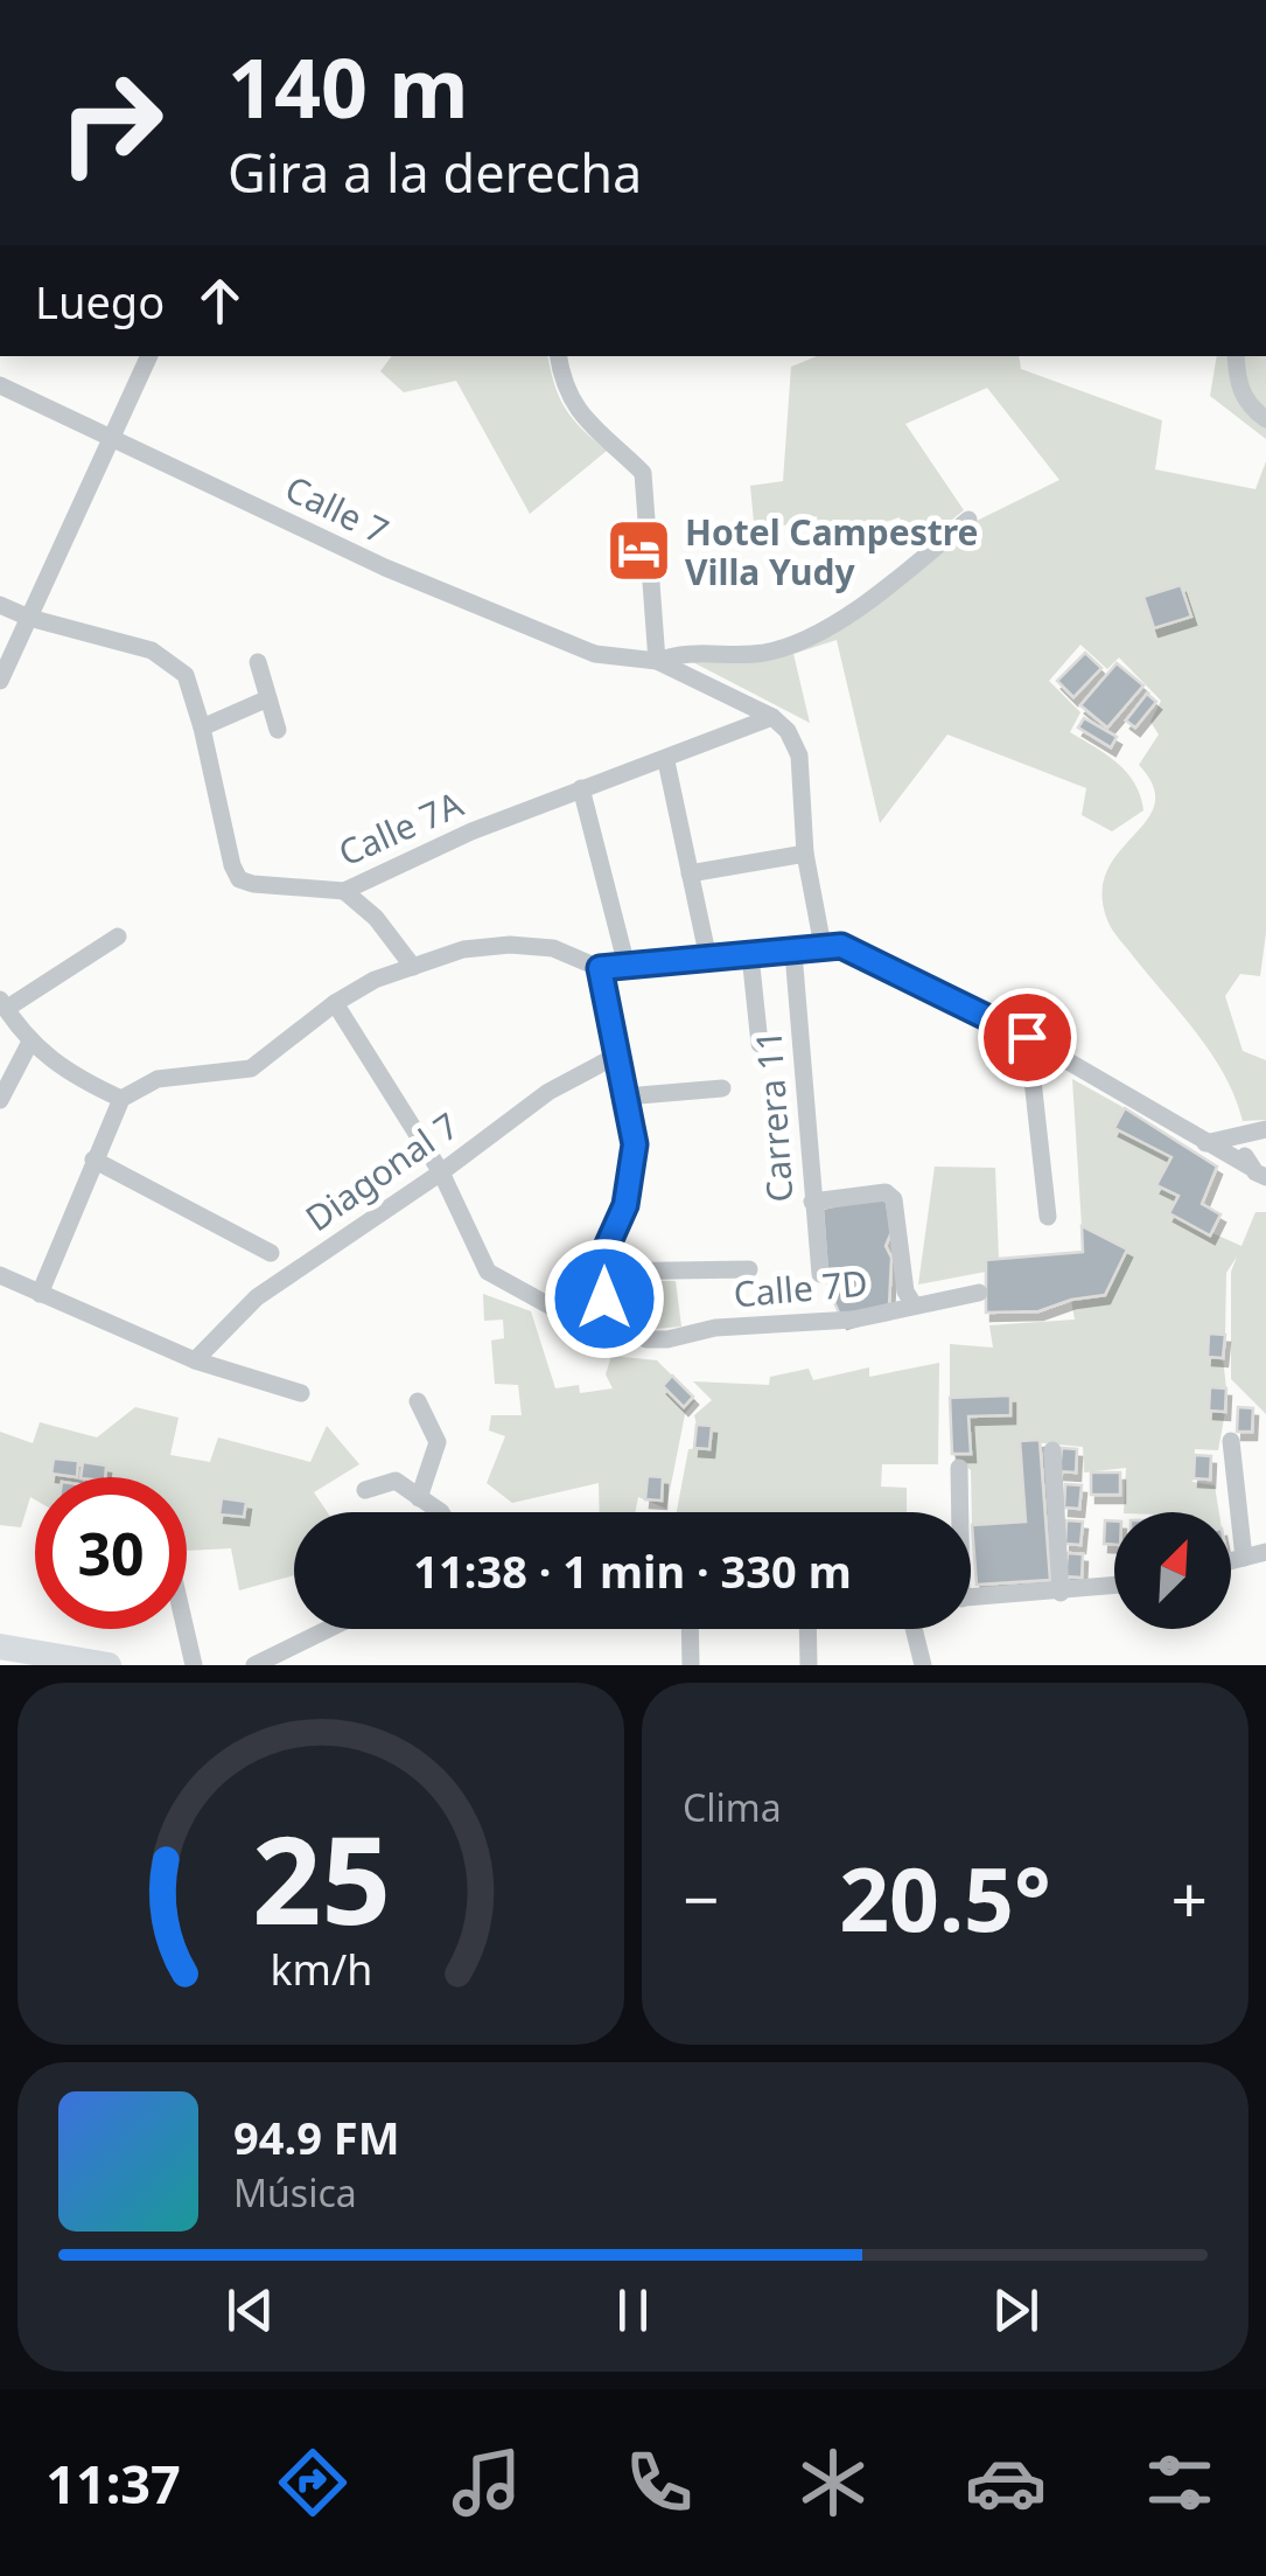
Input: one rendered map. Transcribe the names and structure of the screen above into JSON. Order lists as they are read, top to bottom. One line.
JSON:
{"streets":{"street":["Calle 7","Calle 7A","Carrera 11","Diagonal 7","Calle 7D"]},"places":{"hotel":["Hotel Campestre Villa Yudy"]},"north":"top right","page":{"turn":["140 m","Gira a la derecha"],"then":"Luego","limit":"30","trip":"11:38 · 1 min · 330 m","tile":"Clima","heat":["−","20.5°","+"],"song":["94.9 FM","Música"],"tabs":"11:37","gauge":["25","km/h"]}}
